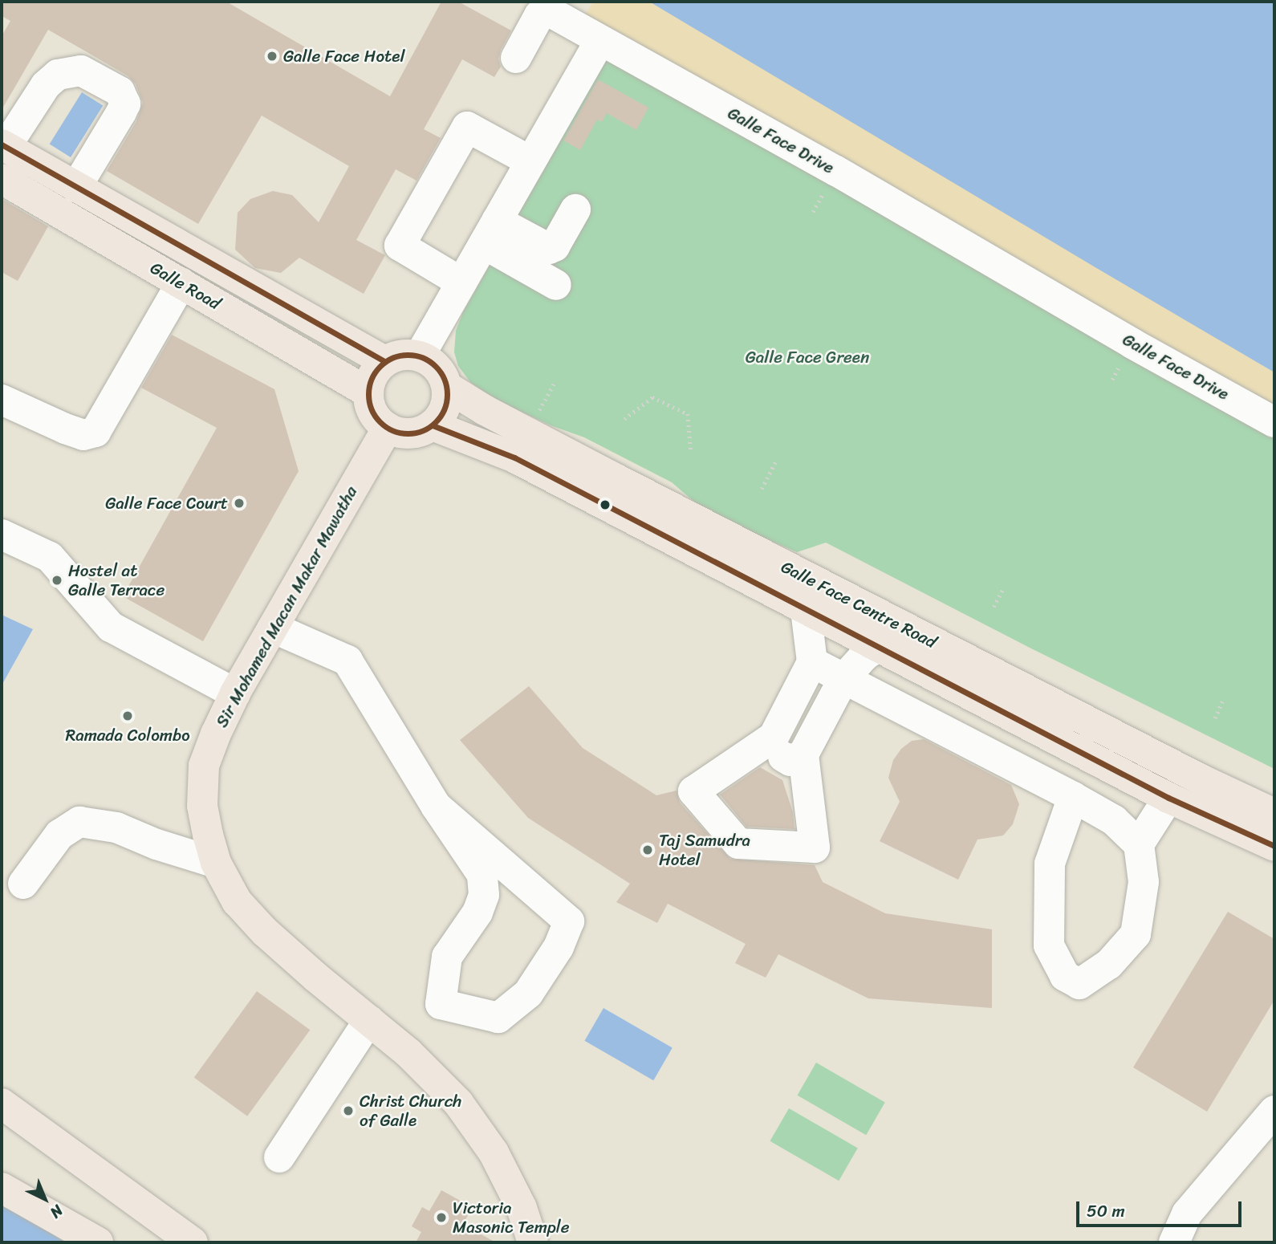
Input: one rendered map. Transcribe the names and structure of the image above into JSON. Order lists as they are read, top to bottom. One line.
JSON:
{"streets":{"main road":["Galle Road","Galle Face Centre Road","Sir Mohamed Macan Makar Mawatha"],"street":["Galle Face Drive"]},"crossings":[["Galle Road","Galle Face Centre Road"],["Galle Road","Sir Mohamed Macan Makar Mawatha"],["Galle Face Centre Road","Sir Mohamed Macan Makar Mawatha"]],"parks":["Galle Face Green"],"places":["Galle Face Hotel","Galle Face Court","Hostel at Galle Terrace","Ramada Colombo","Taj Samudra Hotel","Christ Church of Galle","Victoria Masonic Temple"],"scale_bar":"50 m","north":"bottom right"}
